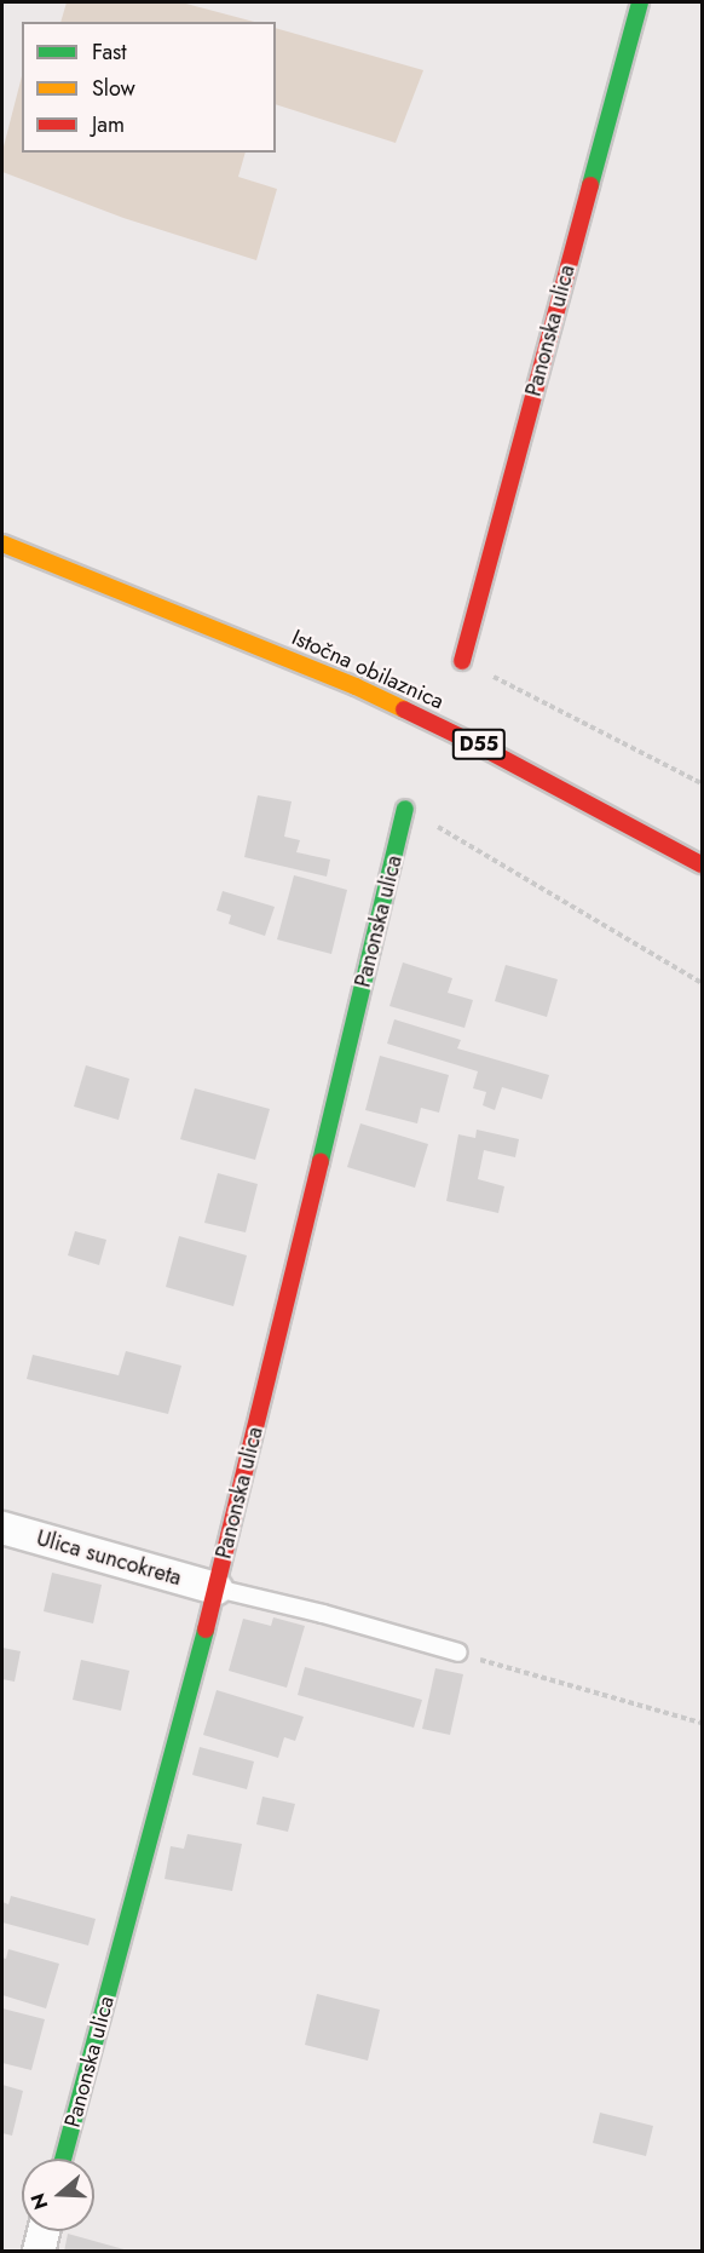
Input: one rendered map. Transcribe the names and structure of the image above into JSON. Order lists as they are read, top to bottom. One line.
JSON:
{"streets":{"street":["Panonska ulica","Istočna obilaznica","D55","Ulica suncokreta"]},"crossings":[["Panonska ulica","Ulica suncokreta"]],"legend":["Fast","Slow","Jam"],"north":"left"}
